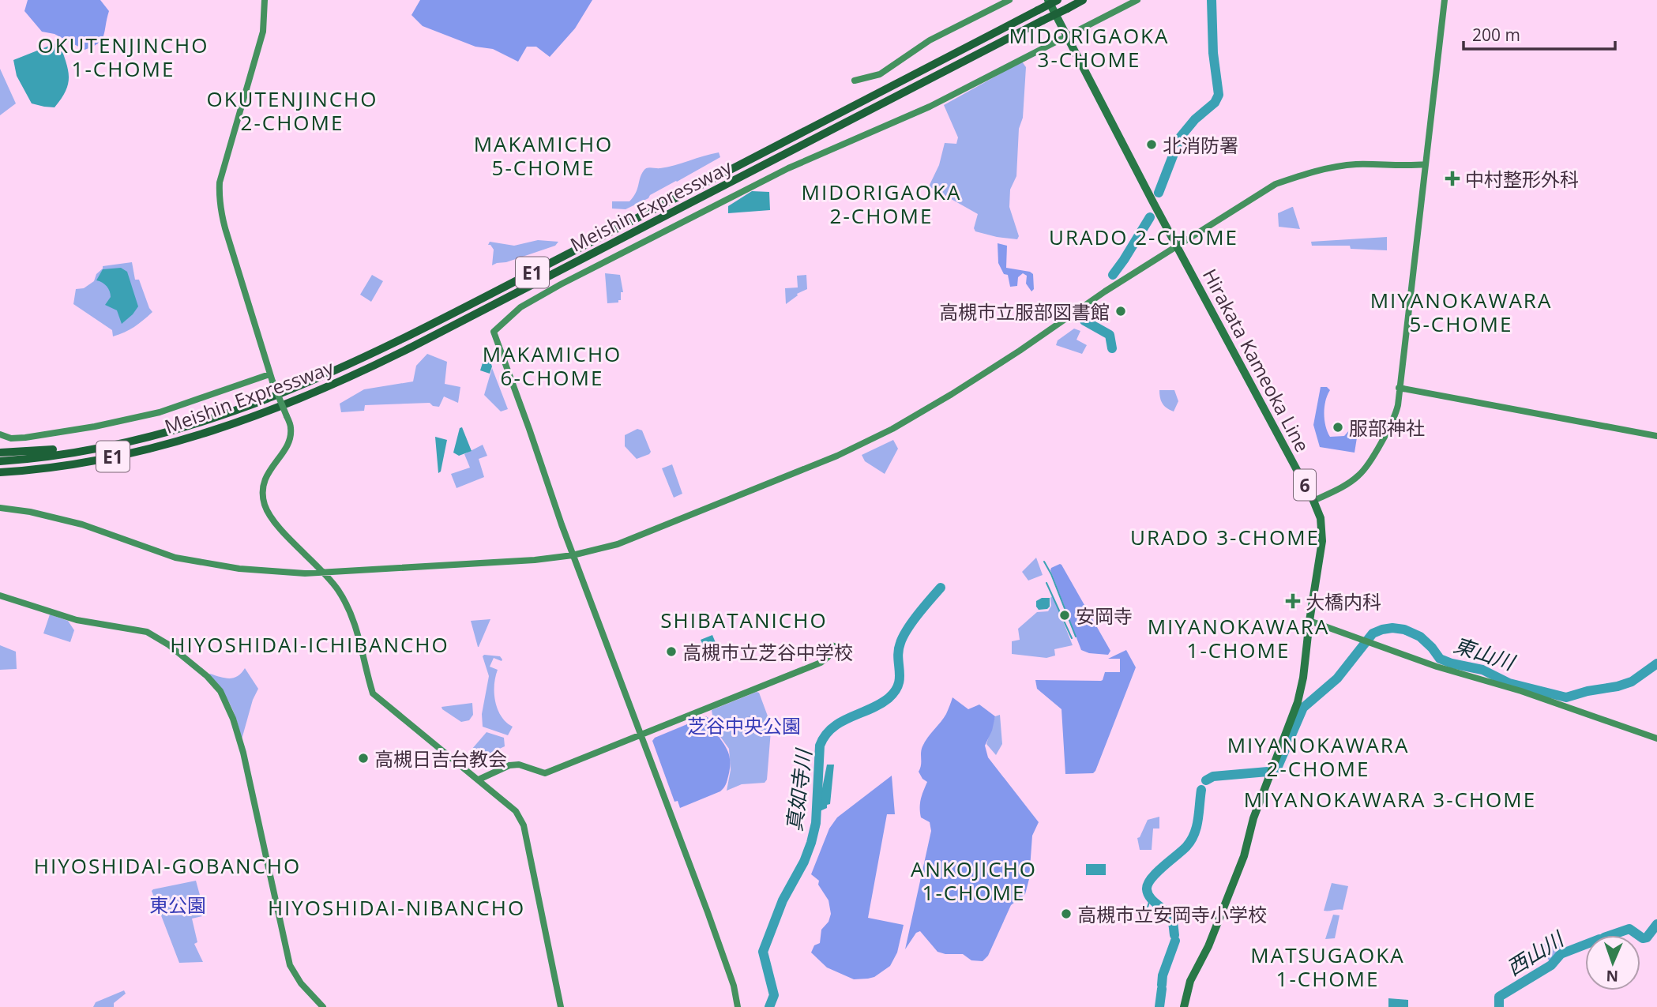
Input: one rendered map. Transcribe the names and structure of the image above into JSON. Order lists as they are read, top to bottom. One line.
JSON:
{"streets":{"highway":["Meishin Expressway","E1"],"main road":["Hirakata Kameoka Line","6"]},"districts":["MIDORIGAOKA 3-CHOME","OKUTENJINCHO 1-CHOME","OKUTENJINCHO 2-CHOME","MAKAMICHO 5-CHOME","MIDORIGAOKA 2-CHOME","URADO 2-CHOME","MIYANOKAWARA 5-CHOME","MAKAMICHO 6-CHOME","URADO 3-CHOME","SHIBATANICHO","MIYANOKAWARA 1-CHOME","HIYOSHIDAI-ICHIBANCHO","MIYANOKAWARA 2-CHOME","MIYANOKAWARA 3-CHOME","HIYOSHIDAI-GOBANCHO","ANKOJICHO 1-CHOME","HIYOSHIDAI-NIBANCHO","MATSUGAOKA 1-CHOME"],"water":["東山川","真如寺川","西山川"],"parks":["芝谷中央公園","東公園"],"places":{"other":["北消防署","高槻市立服部図書館","服部神社","安岡寺","高槻市立芝谷中学校","高槻日吉台教会","高槻市立安岡寺小学校"],"health":["中村整形外科","大橋内科"]},"scale_bar":"200 m","north":"bottom"}
